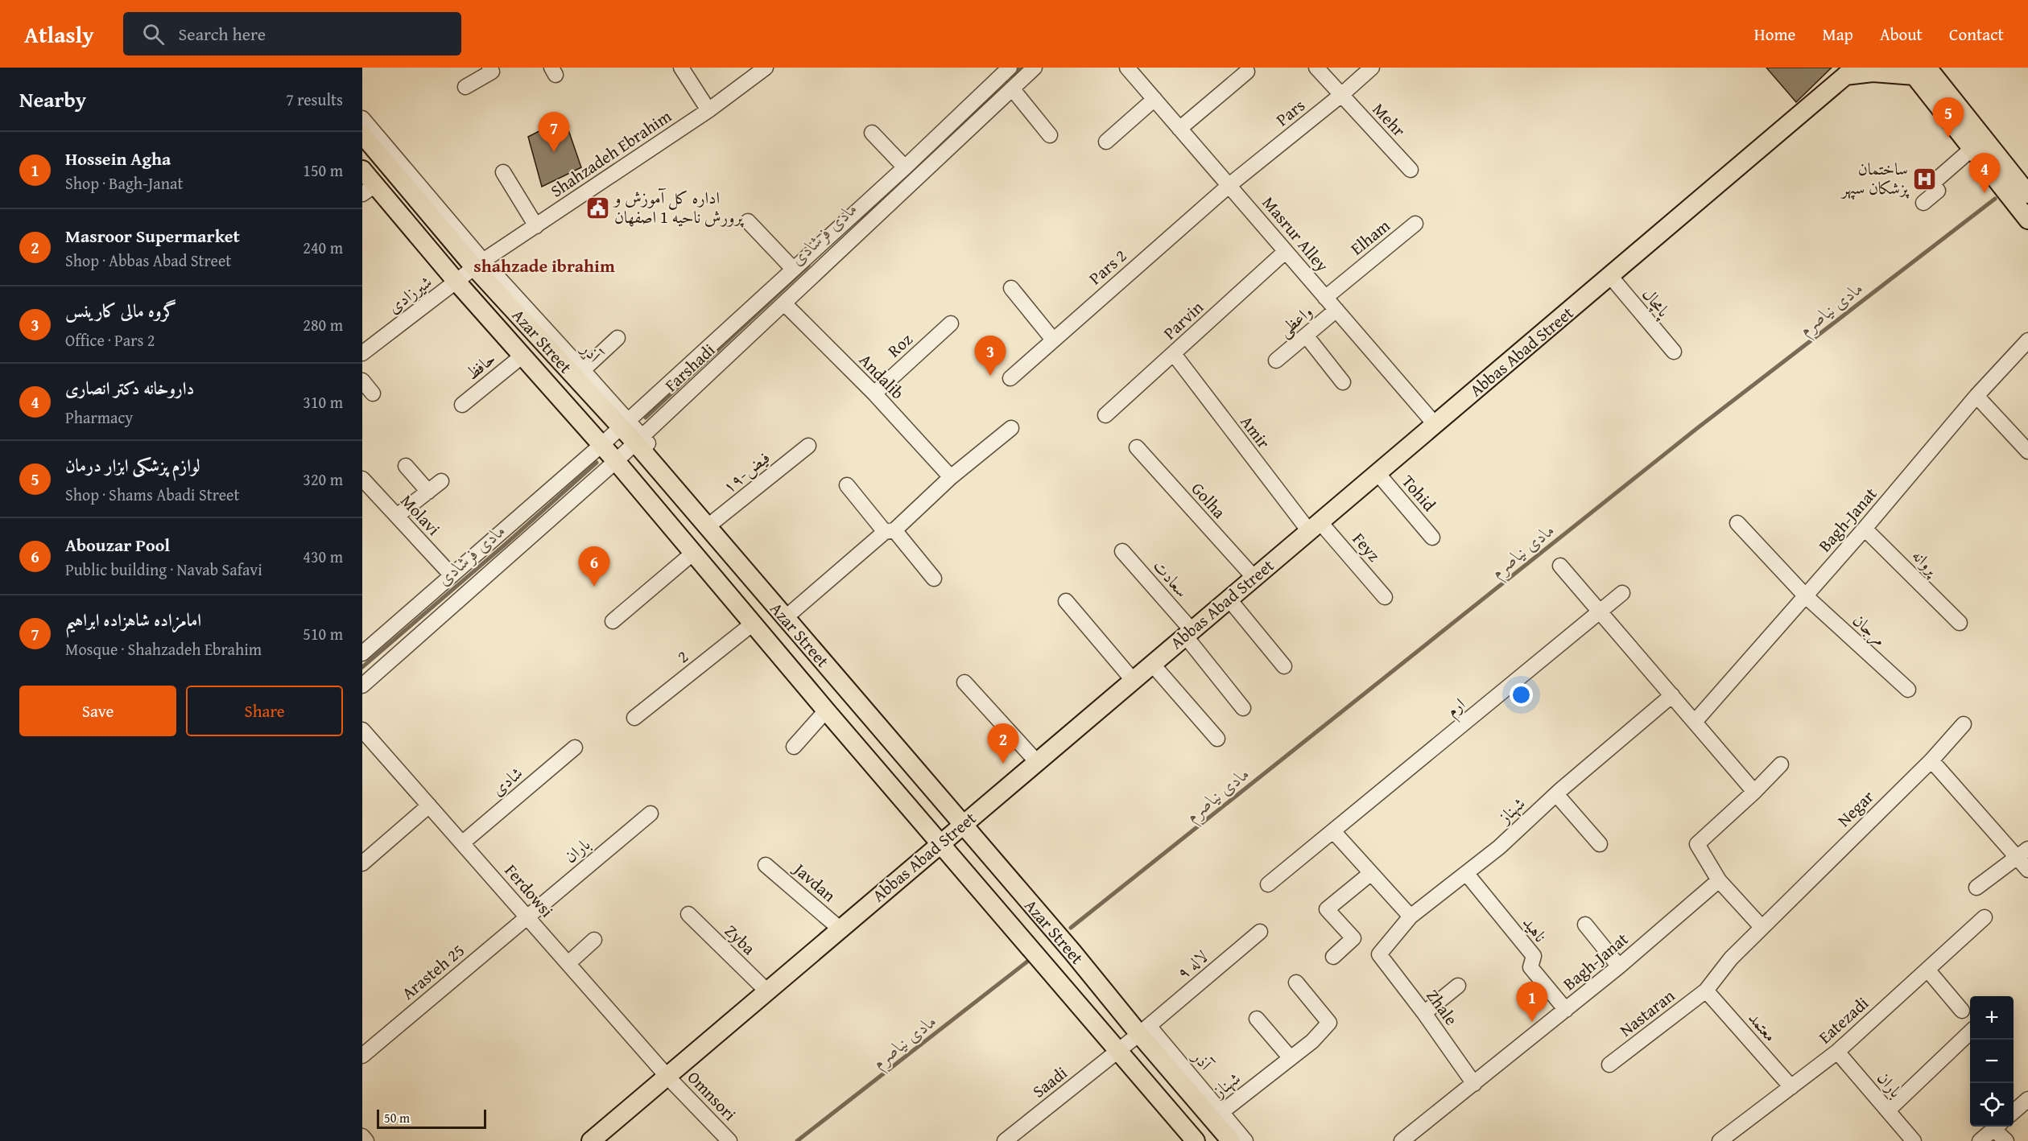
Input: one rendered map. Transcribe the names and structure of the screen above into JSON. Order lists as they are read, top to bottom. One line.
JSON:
{"streets":{"main road":["Azar Street","Abbas Abad Street"],"street":["Pars","Mehr","Shahzadeh Ebrahim","Masrur Alley","Elham","Pars 2","شیرزادی","پامچال","Parvin","واعظی","Roz","آذر","حافظ","Farshadi","Andalib","Amir","۱۹-فیض","Tohid","Golha","Molavi","Bagh-Janat","Feyz","پروانه","سعادت","مرجان","2","ارم","شادی","Negar","شهناز","باران","Javdan","Ferdowsi","ناهید","Zyba","۹ لاله","Arasteh 25","Zhale","Nastaran","Eatezadi","معتمد","Saadi","Omnsori"]},"crossings":[["Pars","Mehr"],["Pars","Masrur Alley"],["Pars","Pars 2"],["Shahzadeh Ebrahim","شیرزادی"],["Shahzadeh Ebrahim","Azar Street"],["Masrur Alley","Elham"],["Masrur Alley","Pars 2"],["Masrur Alley","Parvin"],["Masrur Alley","واعظی"],["Masrur Alley","Abbas Abad Street"],["شیرزادی","Azar Street"],["پامچال","Abbas Abad Street"],["Parvin","Amir"],["Azar Street","Abbas Abad Street"],["Azar Street","آذر"],["Azar Street","حافظ"],["Azar Street","Farshadi"],["Azar Street","۱۹-فیض"],["Azar Street","2"],["Azar Street","شهناز"],["Azar Street","۹ لاله"],["Azar Street","Saadi"],["Roz","Andalib"],["Abbas Abad Street","Amir"],["Abbas Abad Street","Tohid"],["Abbas Abad Street","Golha"],["Abbas Abad Street","Feyz"],["Abbas Abad Street","سعادت"],["Abbas Abad Street","Javdan"],["Abbas Abad Street","Ferdowsi"],["Abbas Abad Street","Zyba"],["Abbas Abad Street","Omnsori"],["آذر","Farshadi"],["Farshadi","Andalib"],["Farshadi","Molavi"],["Amir","Feyz"],["Bagh-Janat","پروانه"],["Bagh-Janat","مرجان"],["Bagh-Janat","ناهید"],["Bagh-Janat","Zhale"],["شادی","Ferdowsi"],["Negar","Nastaran"],["Negar","معتمد"],["شهناز","ناهید"],["شهناز","Zhale"],["باران","Ferdowsi"],["باران","Arasteh 25"],["باران","Eatezadi"],["Ferdowsi","Arasteh 25"],["Ferdowsi","Omnsori"],["۹ لاله","Saadi"],["Nastaran","معتمد"],["Eatezadi","معتمد"]],"districts":["shahzade ibrahim"],"water":["مادی فرشادی","مادی نیاصرم"],"places":{"hospital":["ساختمان پزشکان سپهر"],"public building":["اداره کل آموزش و پرورش ناحیه 1 اصفهان"]},"scale_bar":"50 m","page":{"header":"Atlasly","search":"Search here","nav":["Home","Map","About","Contact"],"heading":["Nearby","7 results"],"pins":["5","7","4","3","6","2","1"],"list":[{"mark":"1","name":"Hossein Agha","note":"Shop · Bagh-Janat","value":"150 m"},{"mark":"2","name":"Masroor Supermarket","note":"Shop · Abbas Abad Street","value":"240 m"},{"mark":"3","name":"گروه مالی کارینس","note":"Office · Pars 2","value":"280 m"},{"mark":"4","name":"داروخانه دکتر انصاری","note":"Pharmacy","value":"310 m"},{"mark":"5","name":"لوازم پزشکی ابزار درمان","note":"Shop · Shams Abadi Street","value":"320 m"},{"mark":"6","name":"Abouzar Pool","note":"Public building · Navab Safavi","value":"430 m"},{"mark":"7","name":"امامزاده شاهزاده ابراهیم","note":"Mosque · Shahzadeh Ebrahim","value":"510 m"}],"buttons":["Save","Share"],"map_buttons":["+","−"],"scale":"50 m"}}
